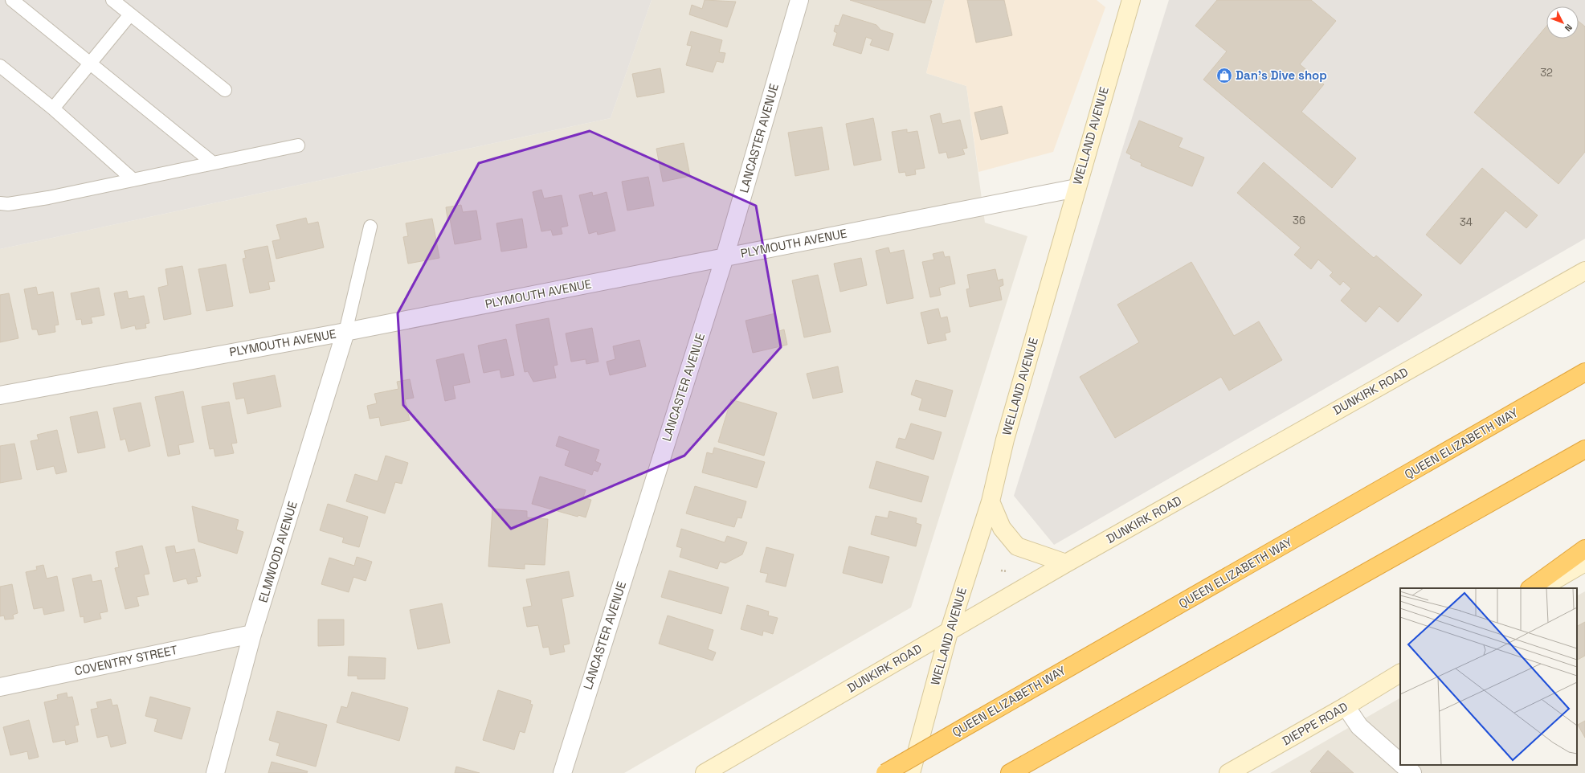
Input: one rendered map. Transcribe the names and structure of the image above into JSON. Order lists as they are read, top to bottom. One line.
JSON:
{"streets":{"highway":["QUEEN ELIZABETH WAY"],"street":["WELLAND AVENUE","LANCASTER AVENUE","PLYMOUTH AVENUE","DUNKIRK ROAD","ELMWOOD AVENUE","COVENTRY STREET","DIEPPE ROAD"]},"crossings":[["WELLAND AVENUE","PLYMOUTH AVENUE"],["WELLAND AVENUE","DUNKIRK ROAD"],["LANCASTER AVENUE","PLYMOUTH AVENUE"],["PLYMOUTH AVENUE","ELMWOOD AVENUE"],["ELMWOOD AVENUE","COVENTRY STREET"]],"places":{"shop":["Dan's Dive shop"]},"house_numbers":["32","36","34"],"north":"bottom right"}
